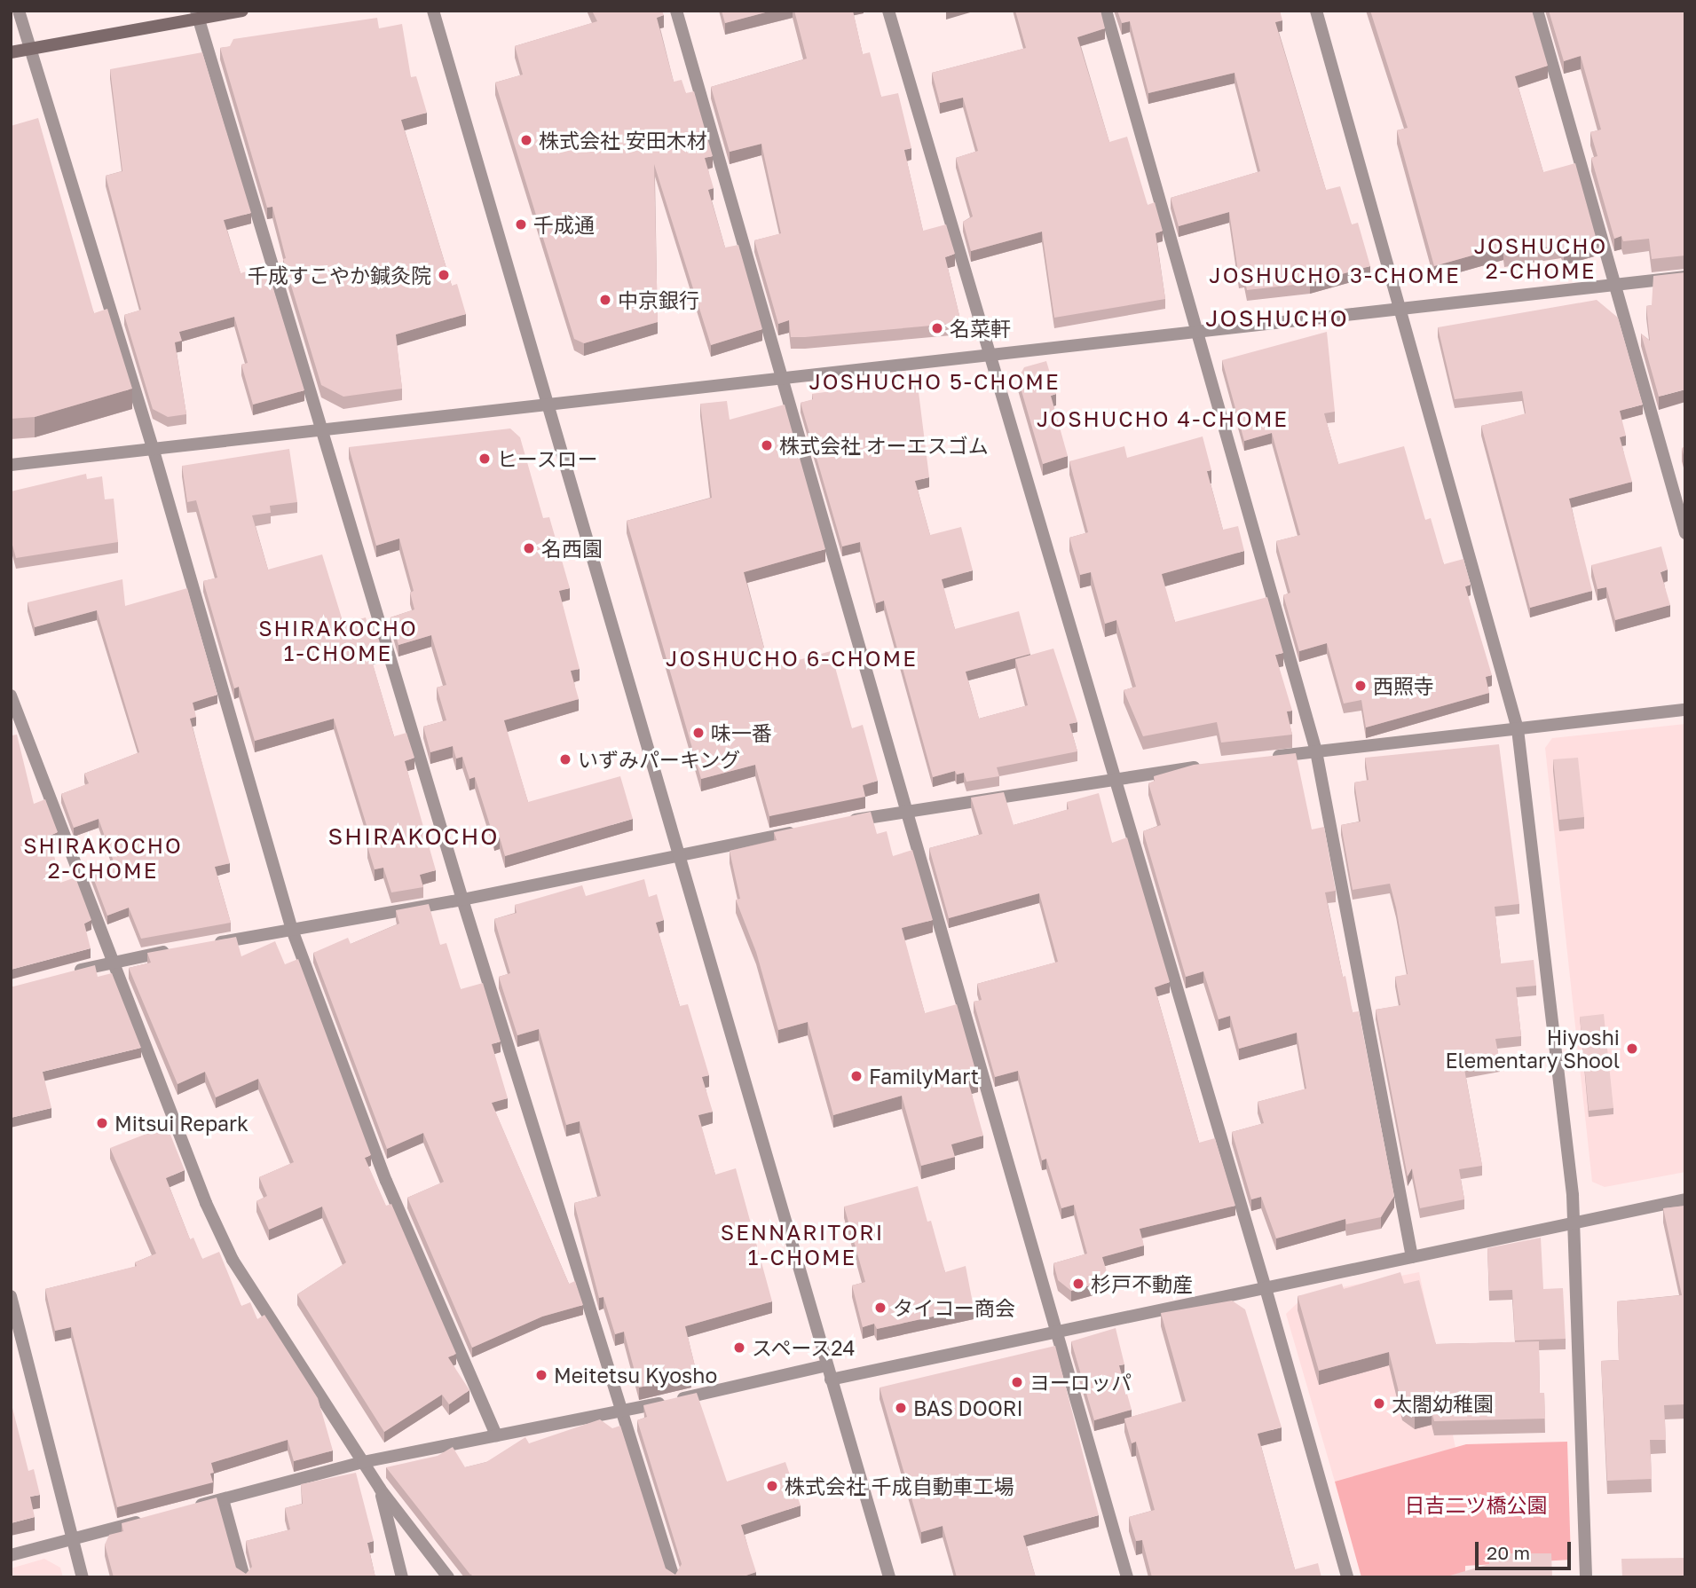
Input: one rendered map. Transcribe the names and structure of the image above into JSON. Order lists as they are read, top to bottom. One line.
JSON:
{"districts":["JOSHUCHO 2-CHOME","JOSHUCHO 3-CHOME","JOSHUCHO","JOSHUCHO 5-CHOME","JOSHUCHO 4-CHOME","SHIRAKOCHO 1-CHOME","JOSHUCHO 6-CHOME","SHIRAKOCHO","SHIRAKOCHO 2-CHOME","SENNARITORI 1-CHOME"],"parks":["日吉二ツ橋公園"],"places":["株式会社 安田木材","千成通","千成すこやか鍼灸院","中京銀行","名菜軒","株式会社 オーエスゴム","ヒースロー","名西園","西照寺","味一番","いずみパーキング","Hiyoshi Elementary Shool","FamilyMart","Mitsui Repark","杉戸不動産","タイコー商会","スペース24","Meitetsu Kyosho","ヨーロッパ","太閤幼稚園","BAS DOORI","株式会社 千成自動車工場"],"scale_bar":"20 m"}
